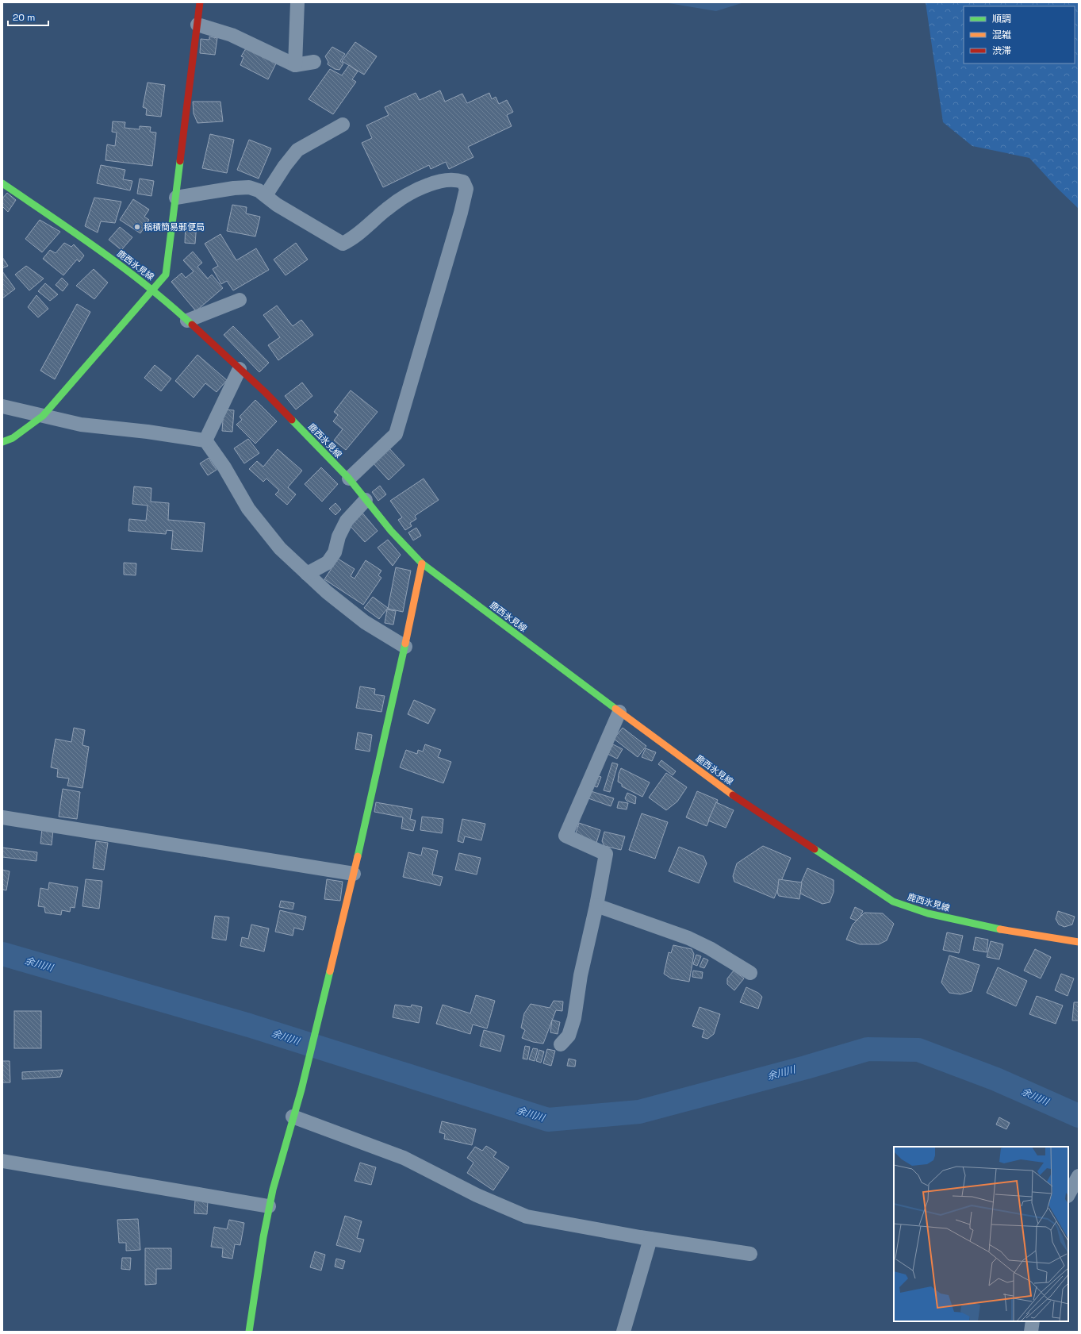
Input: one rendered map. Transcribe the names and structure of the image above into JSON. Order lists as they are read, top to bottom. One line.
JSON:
{"streets":{"main road":["鹿西氷見線"]},"water":["余川川"],"places":["稲積簡易郵便局"],"legend":["順調","混雑","渋滞"],"scale_bar":"20 m"}
